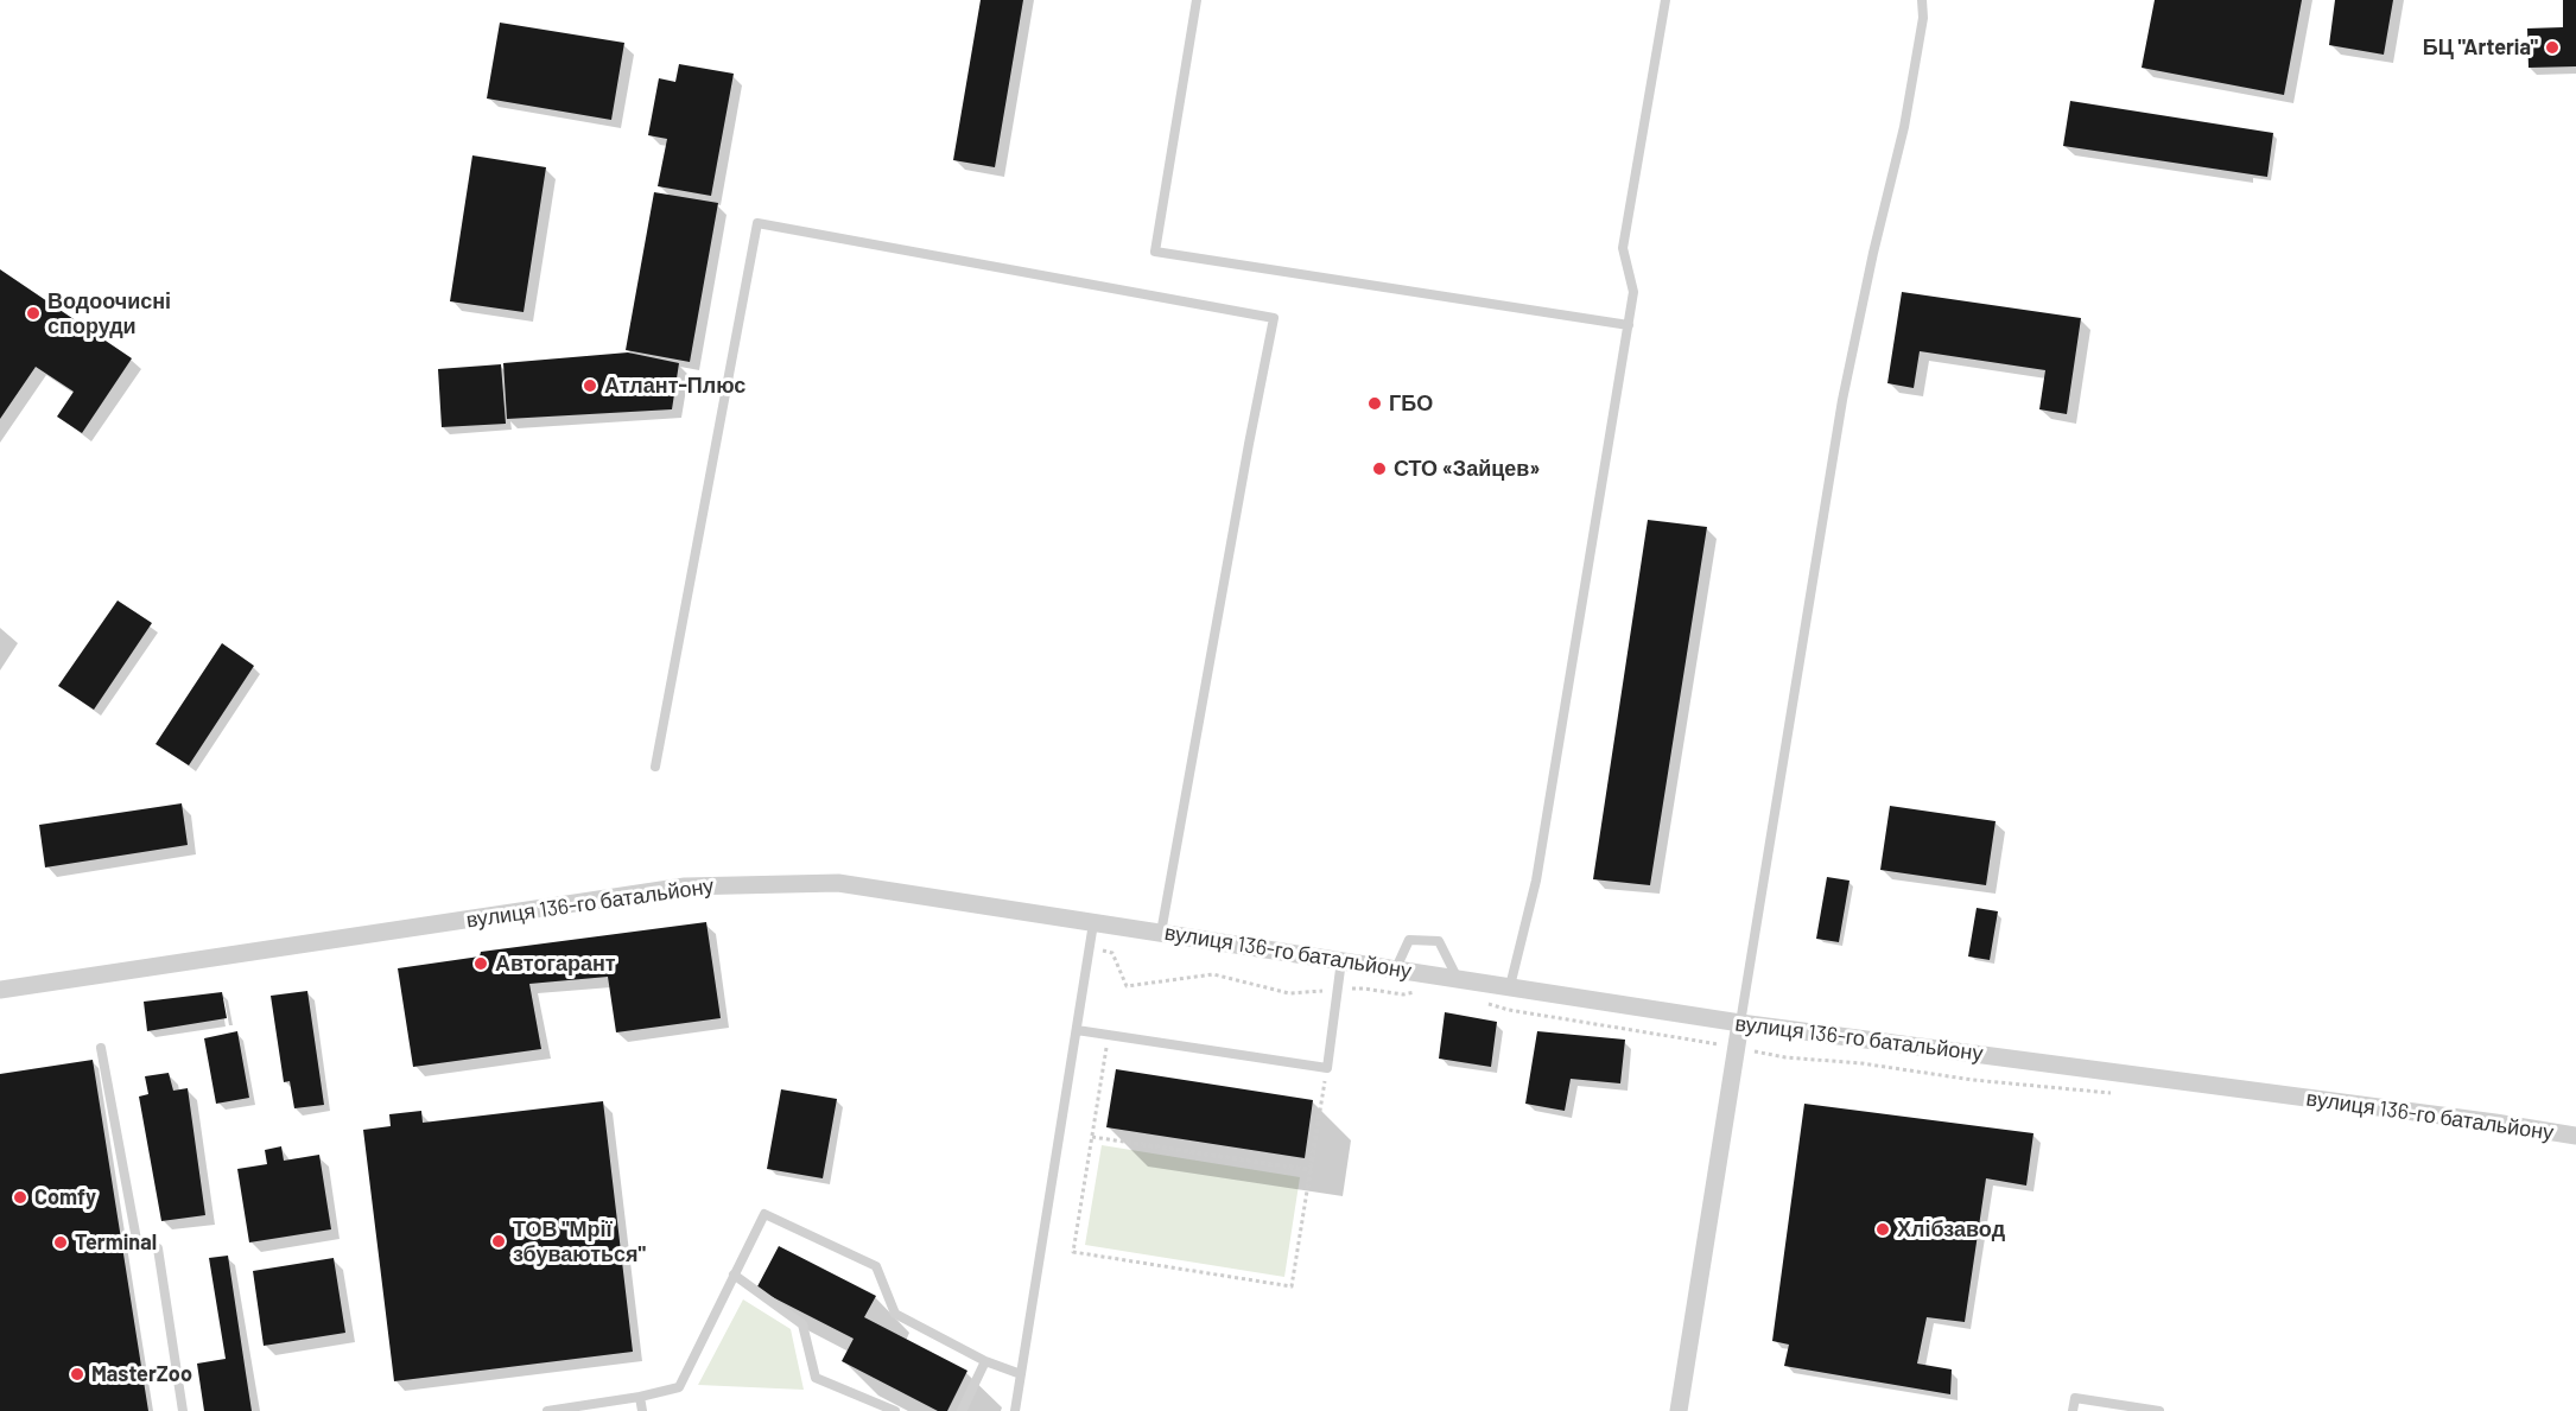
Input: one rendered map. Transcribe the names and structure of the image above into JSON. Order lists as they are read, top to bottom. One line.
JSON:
{"streets":{"street":["вулиця 136-го батальйону"]},"places":["БЦ \"Arteria\"","Водоочисні споруди","Атлант-Плюс","ГБО","СТО «Зайцев»","Автогарант","Comfy","Хлібзавод","ТОВ \"Мрії збуваються\"","Terminal","MasterZoo"]}
